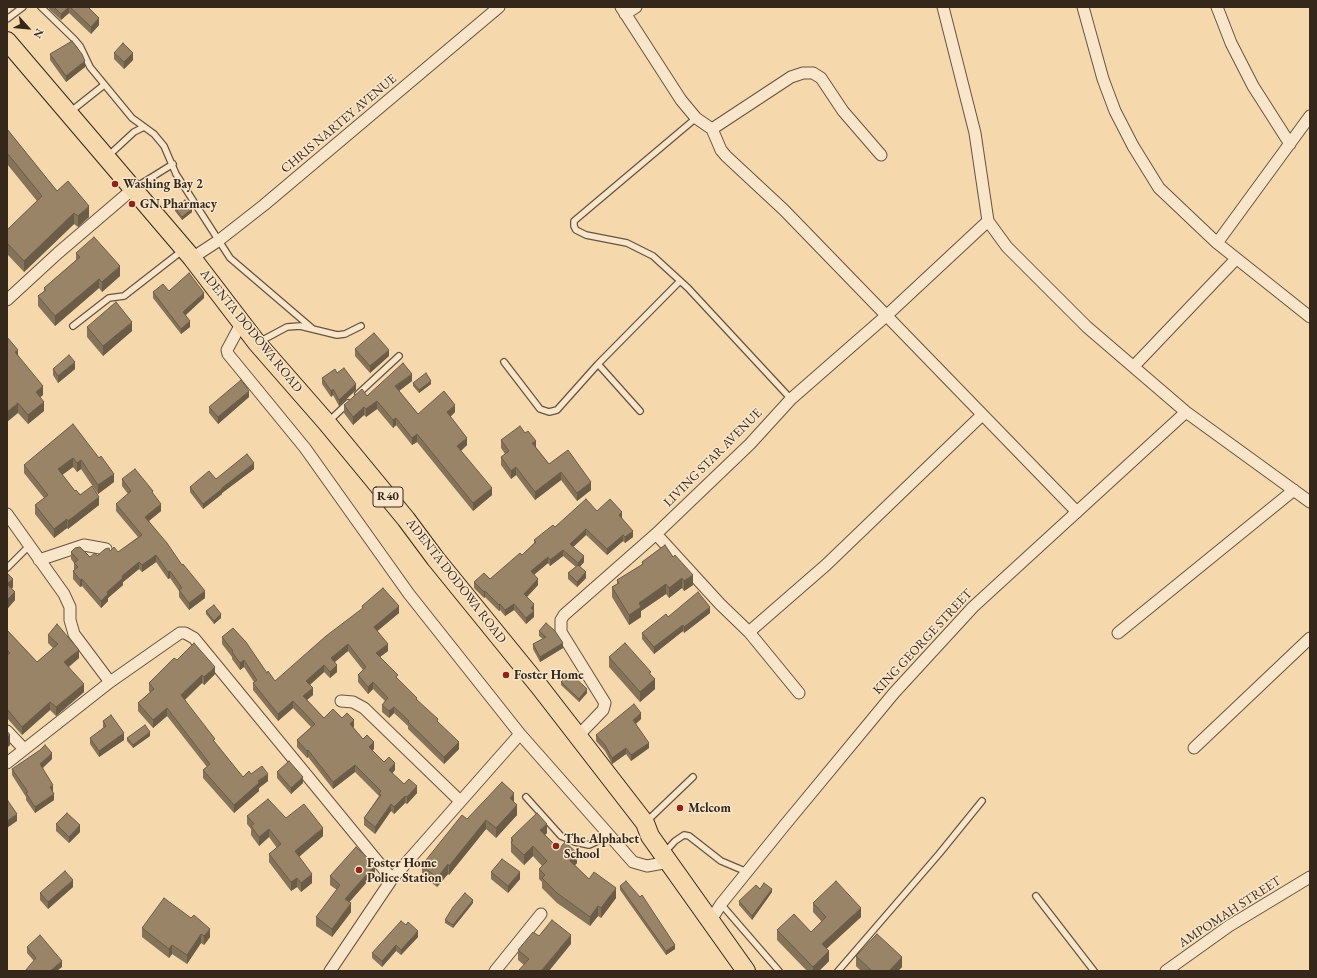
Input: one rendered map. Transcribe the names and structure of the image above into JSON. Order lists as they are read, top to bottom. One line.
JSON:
{"streets":{"main road":["ADENTA DODOWA ROAD","R40"],"street":["CHRIS NARTEY AVENUE","LIVING STAR AVENUE","KING GEORGE STREET","AMPOMAH STREET"]},"crossings":[["CHRIS NARTEY AVENUE","ADENTA DODOWA ROAD"],["ADENTA DODOWA ROAD","LIVING STAR AVENUE"],["ADENTA DODOWA ROAD","KING GEORGE STREET"]],"places":["Washing Bay 2","GN Pharmacy","Foster Home","Melcom","The Alphabet School","Foster Home Police Station"],"north":"bottom right"}
